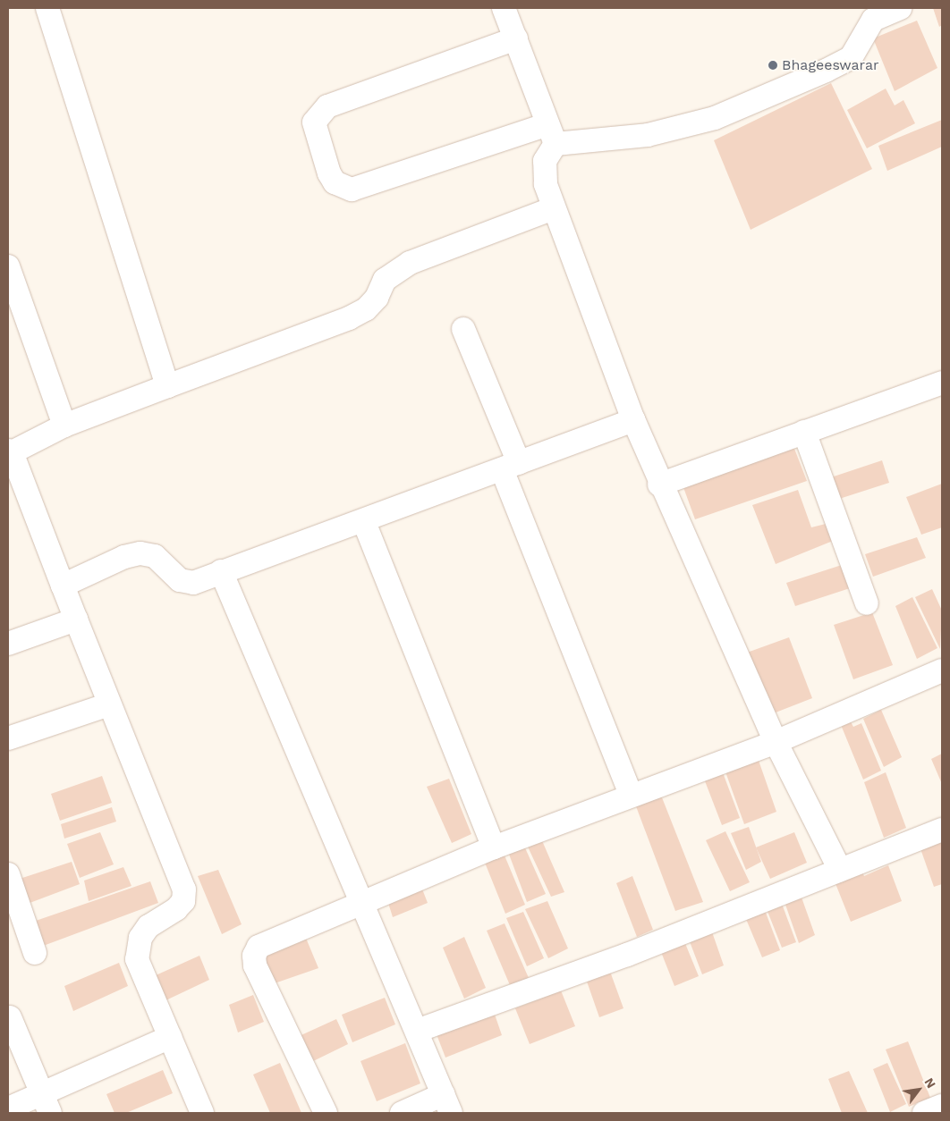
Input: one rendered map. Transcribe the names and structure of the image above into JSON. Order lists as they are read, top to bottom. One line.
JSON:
{"places":["Bhageeswarar"],"north":"top right"}
